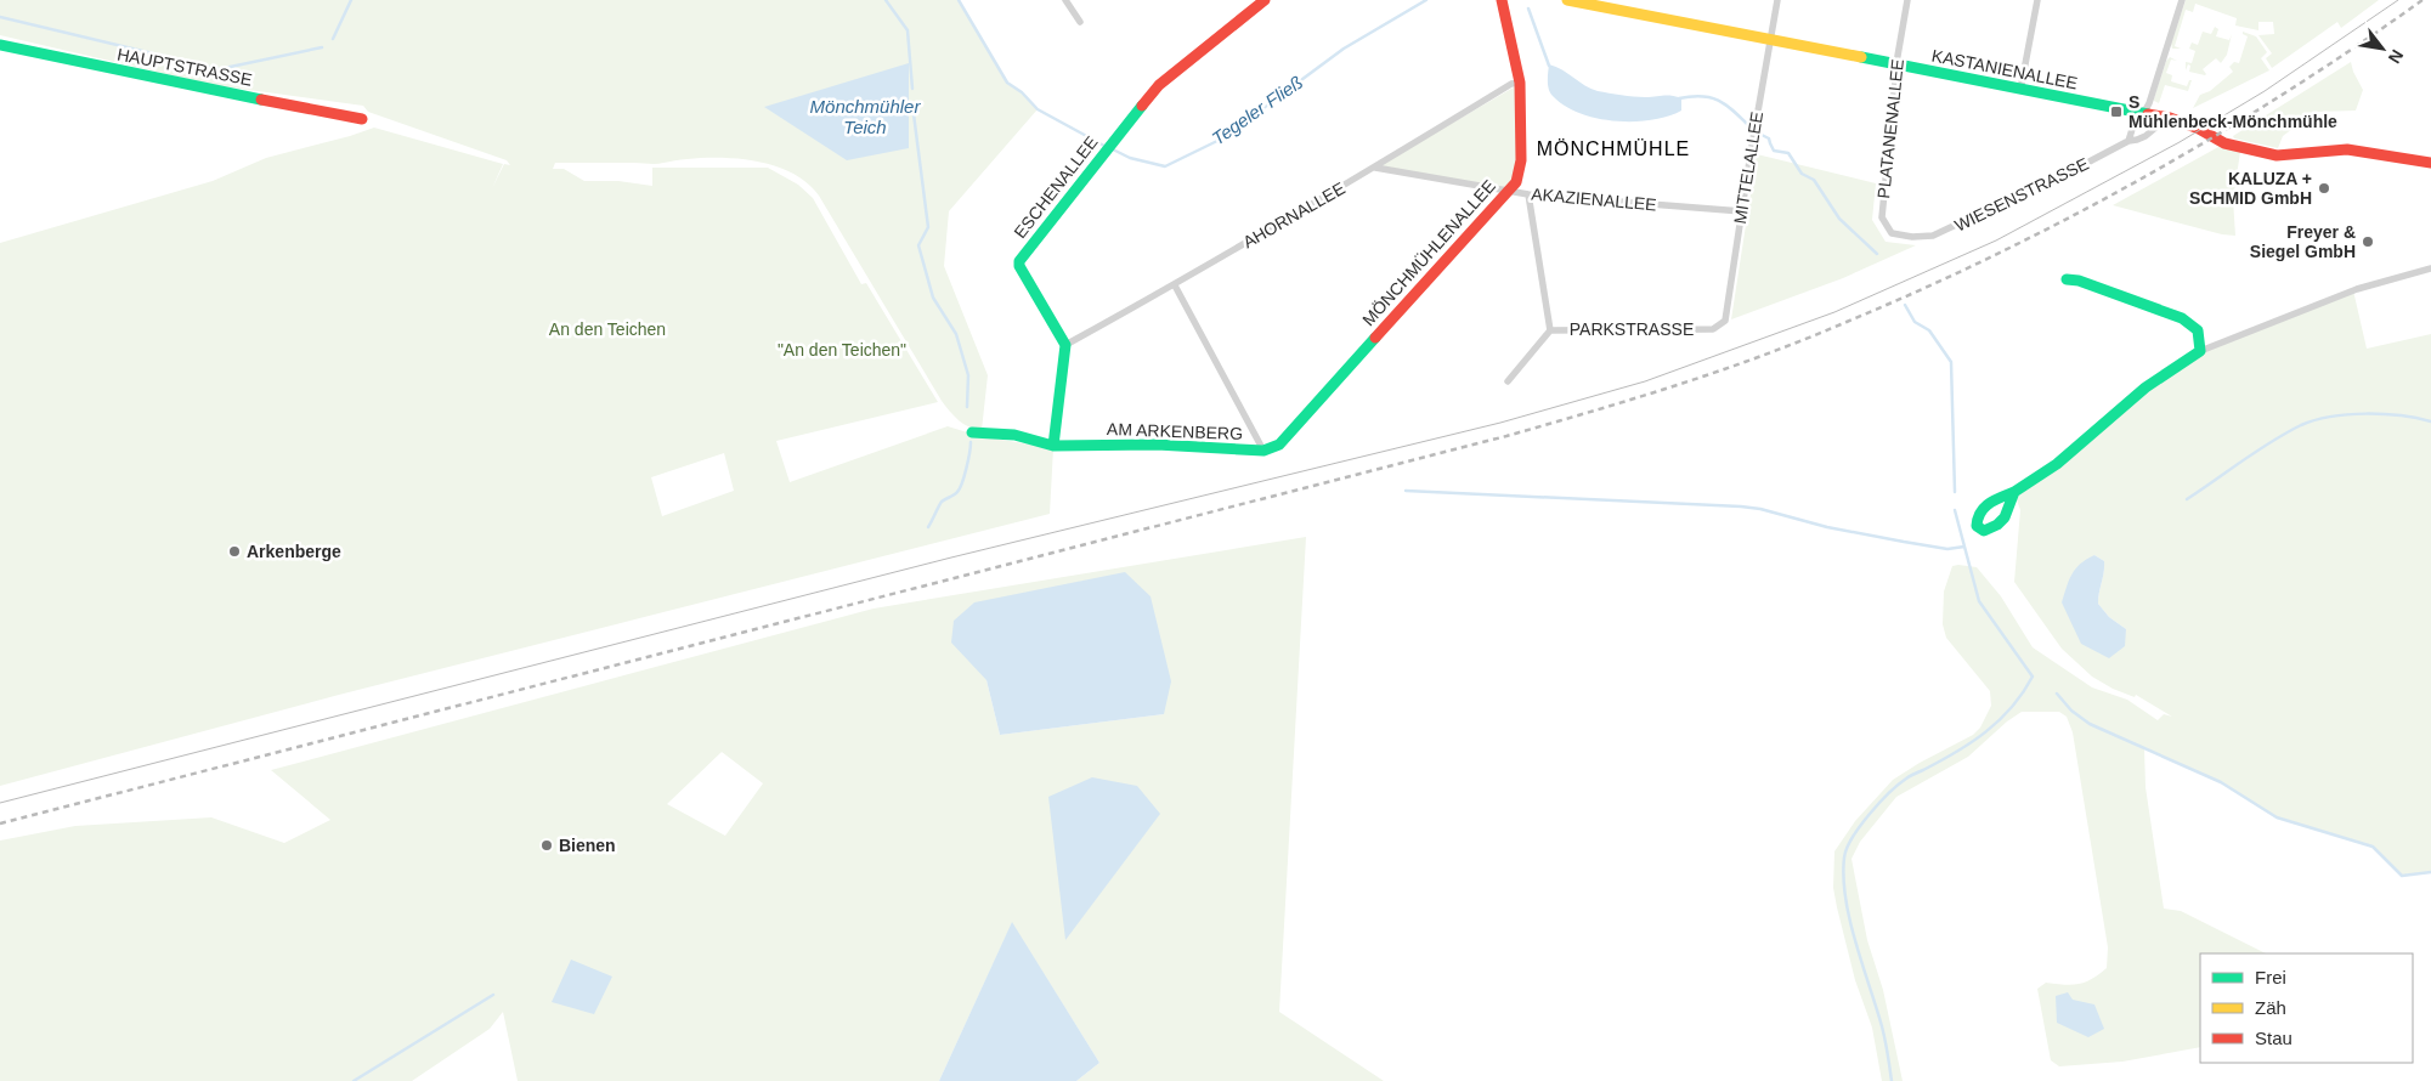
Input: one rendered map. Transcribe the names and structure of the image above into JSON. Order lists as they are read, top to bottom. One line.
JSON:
{"streets":{"street":["HAUPTSTRASSE","KASTANIENALLEE","PLATANENALLEE","MITTELALLEE","ESCHENALLEE","WIESENSTRASSE","AKAZIENALLEE","AHORNALLEE","MÖNCHMÜHLENALLEE","PARKSTRASSE","AM ARKENBERG"]},"crossings":[["KASTANIENALLEE","PLATANENALLEE"],["KASTANIENALLEE","MITTELALLEE"],["KASTANIENALLEE","WIESENSTRASSE"],["PLATANENALLEE","WIESENSTRASSE"],["MITTELALLEE","AKAZIENALLEE"],["MITTELALLEE","PARKSTRASSE"],["ESCHENALLEE","AHORNALLEE"],["AKAZIENALLEE","AHORNALLEE"],["AKAZIENALLEE","MÖNCHMÜHLENALLEE"],["AHORNALLEE","MÖNCHMÜHLENALLEE"],["AHORNALLEE","AM ARKENBERG"],["MÖNCHMÜHLENALLEE","AM ARKENBERG"]],"districts":["MÖNCHMÜHLE"],"water":["Mönchmühler Teich","Tegeler Fließ"],"parks":["An den Teichen","\"An den Teichen\""],"places":{"transit":["S Mühlenbeck-Mönchmühle"],"other":["KALUZA + SCHMID GmbH","Freyer & Siegel GmbH","Arkenberge","Bienen"]},"legend":["Frei","Zäh","Stau"],"north":"bottom right"}
